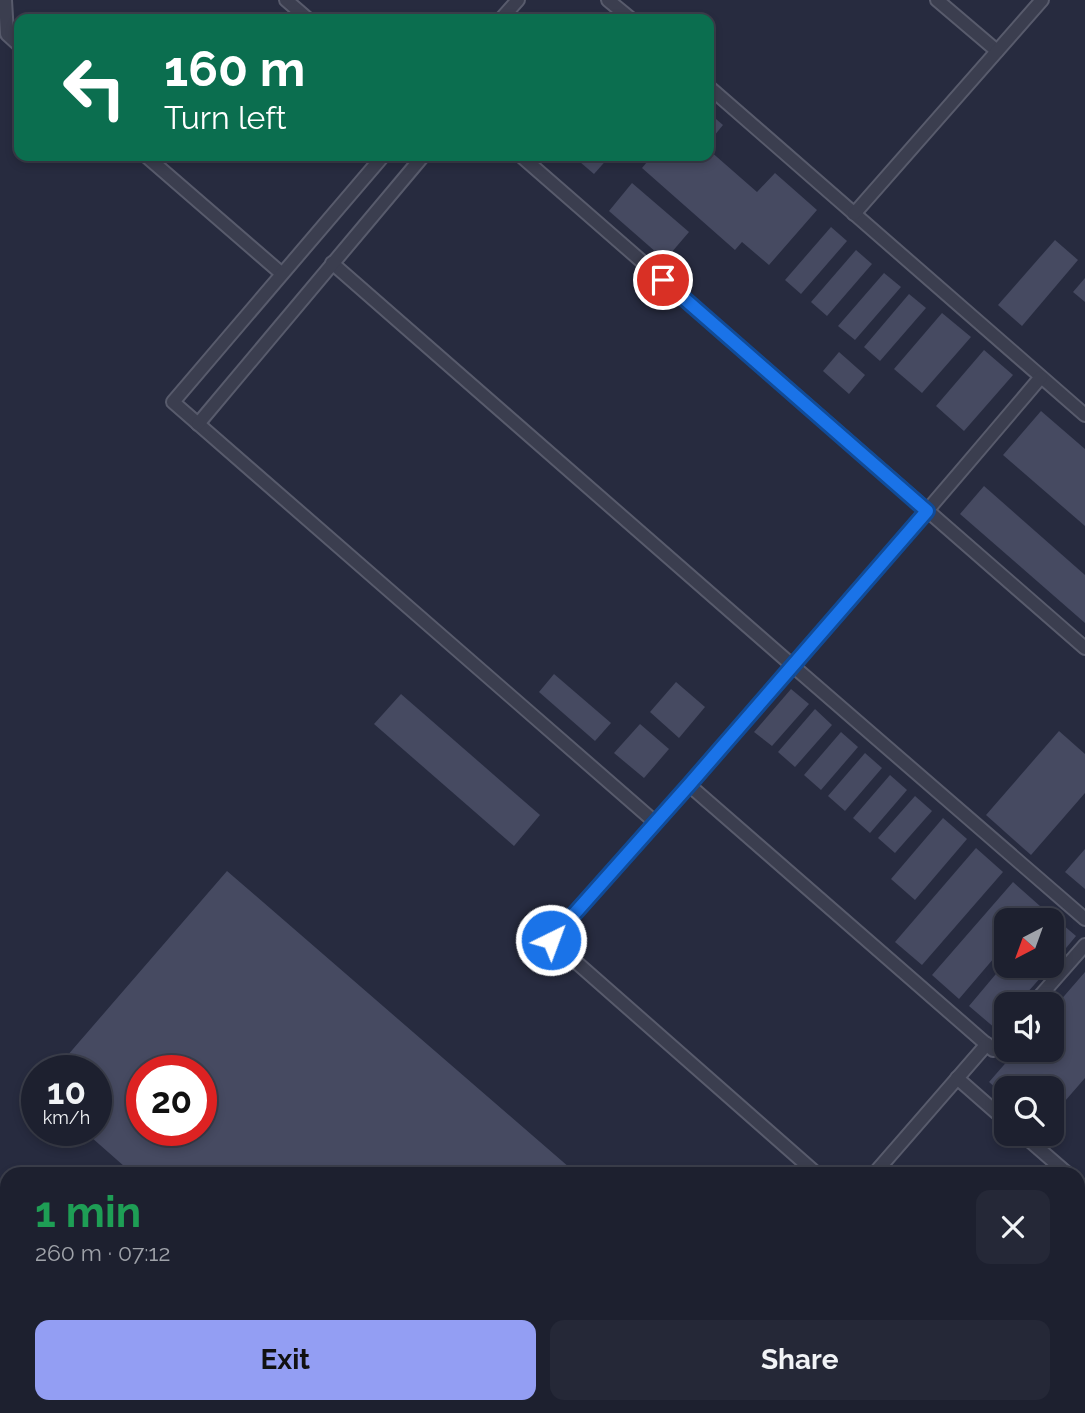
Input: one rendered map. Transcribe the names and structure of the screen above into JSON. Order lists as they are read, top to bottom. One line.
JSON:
{"north":"bottom left","page":{"turn":["160 m","Turn left"],"speed":"10 km/h","limit":"20","heading":["1 min","260 m · 07:12"],"buttons":["Exit","Share"]}}
